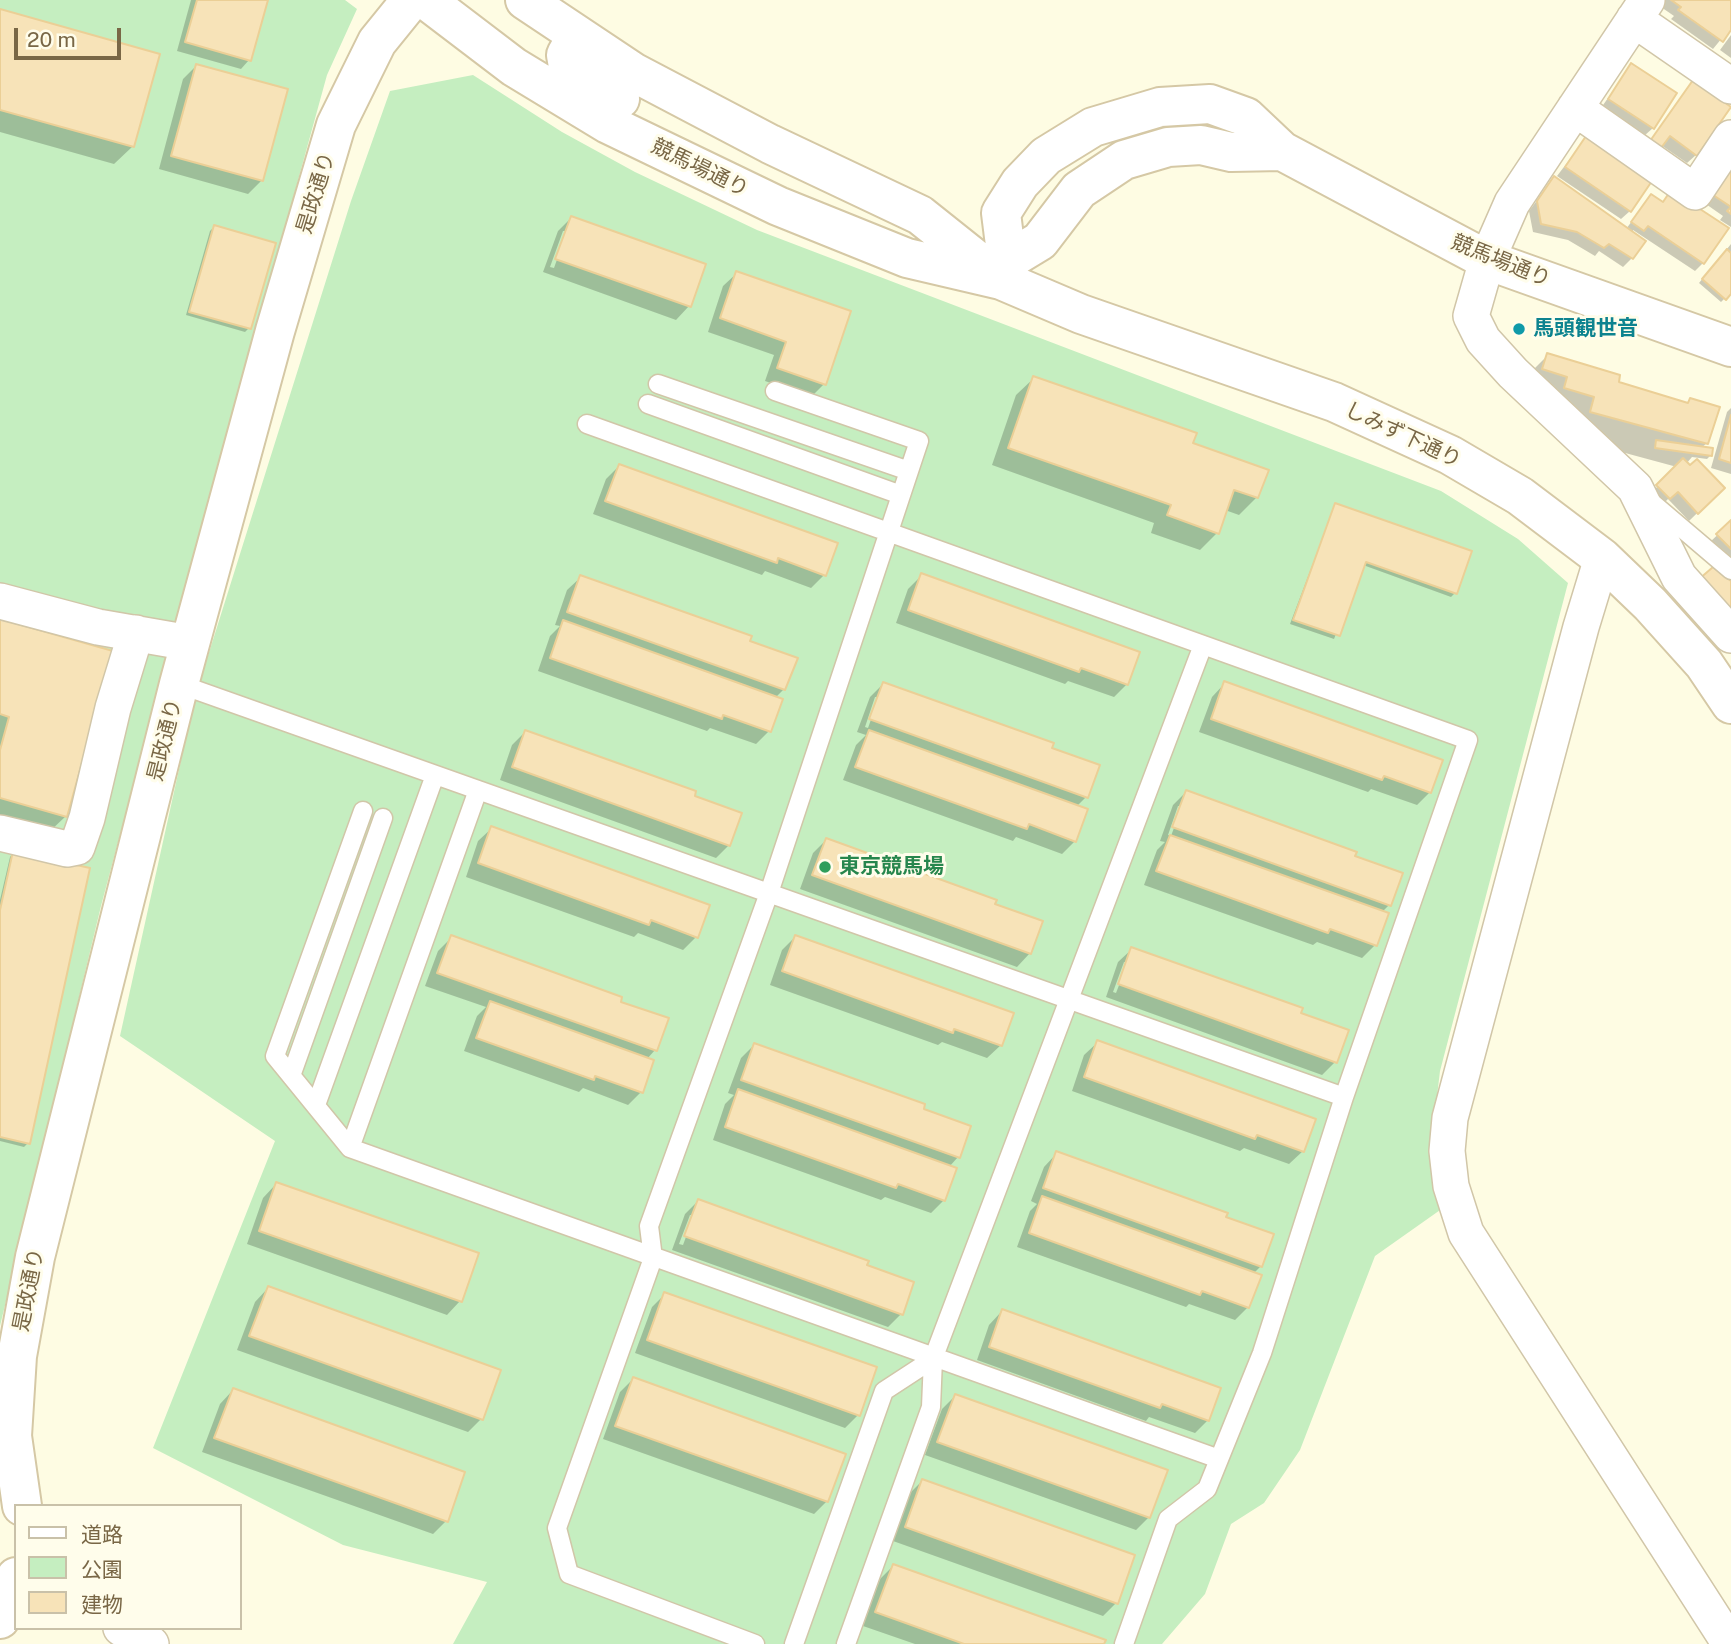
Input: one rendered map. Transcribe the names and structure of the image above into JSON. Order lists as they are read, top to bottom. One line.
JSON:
{"streets":{"street":["競馬場通り","是政通り","しみず下通り"]},"crossings":[["競馬場通り","しみず下通り"]],"places":["馬頭観世音","東京競馬場"],"legend":["道路","公園","建物"],"scale_bar":"20 m"}
